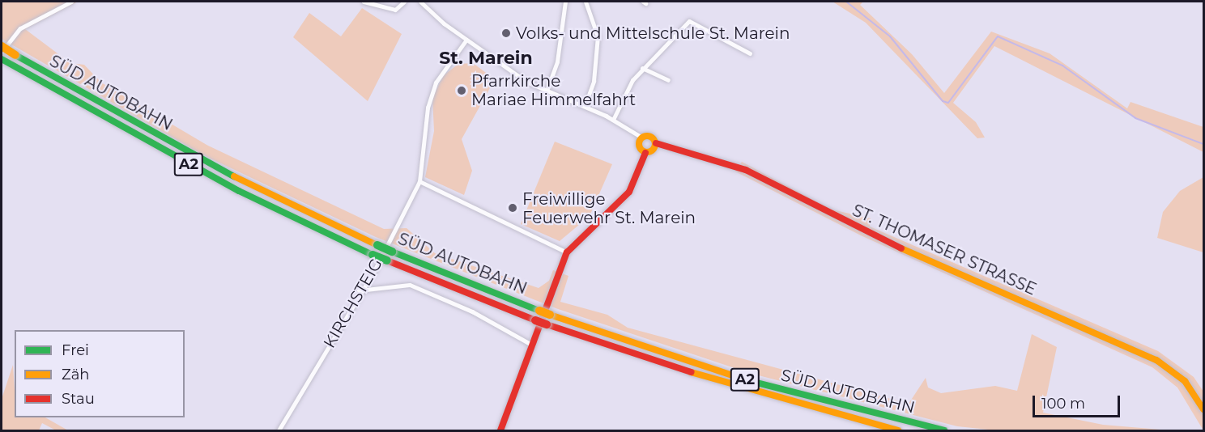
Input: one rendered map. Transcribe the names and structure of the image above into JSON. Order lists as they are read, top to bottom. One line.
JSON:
{"streets":{"main road":["SÜD AUTOBAHN","A2","ST. THOMASER STRASSE"],"street":["KIRCHSTEIG"]},"districts":["St. Marein"],"places":["Volks- und Mittelschule St. Marein","Pfarrkirche Mariae Himmelfahrt","Freiwillige Feuerwehr St. Marein"],"legend":["Frei","Zäh","Stau"],"scale_bar":"100 m"}
